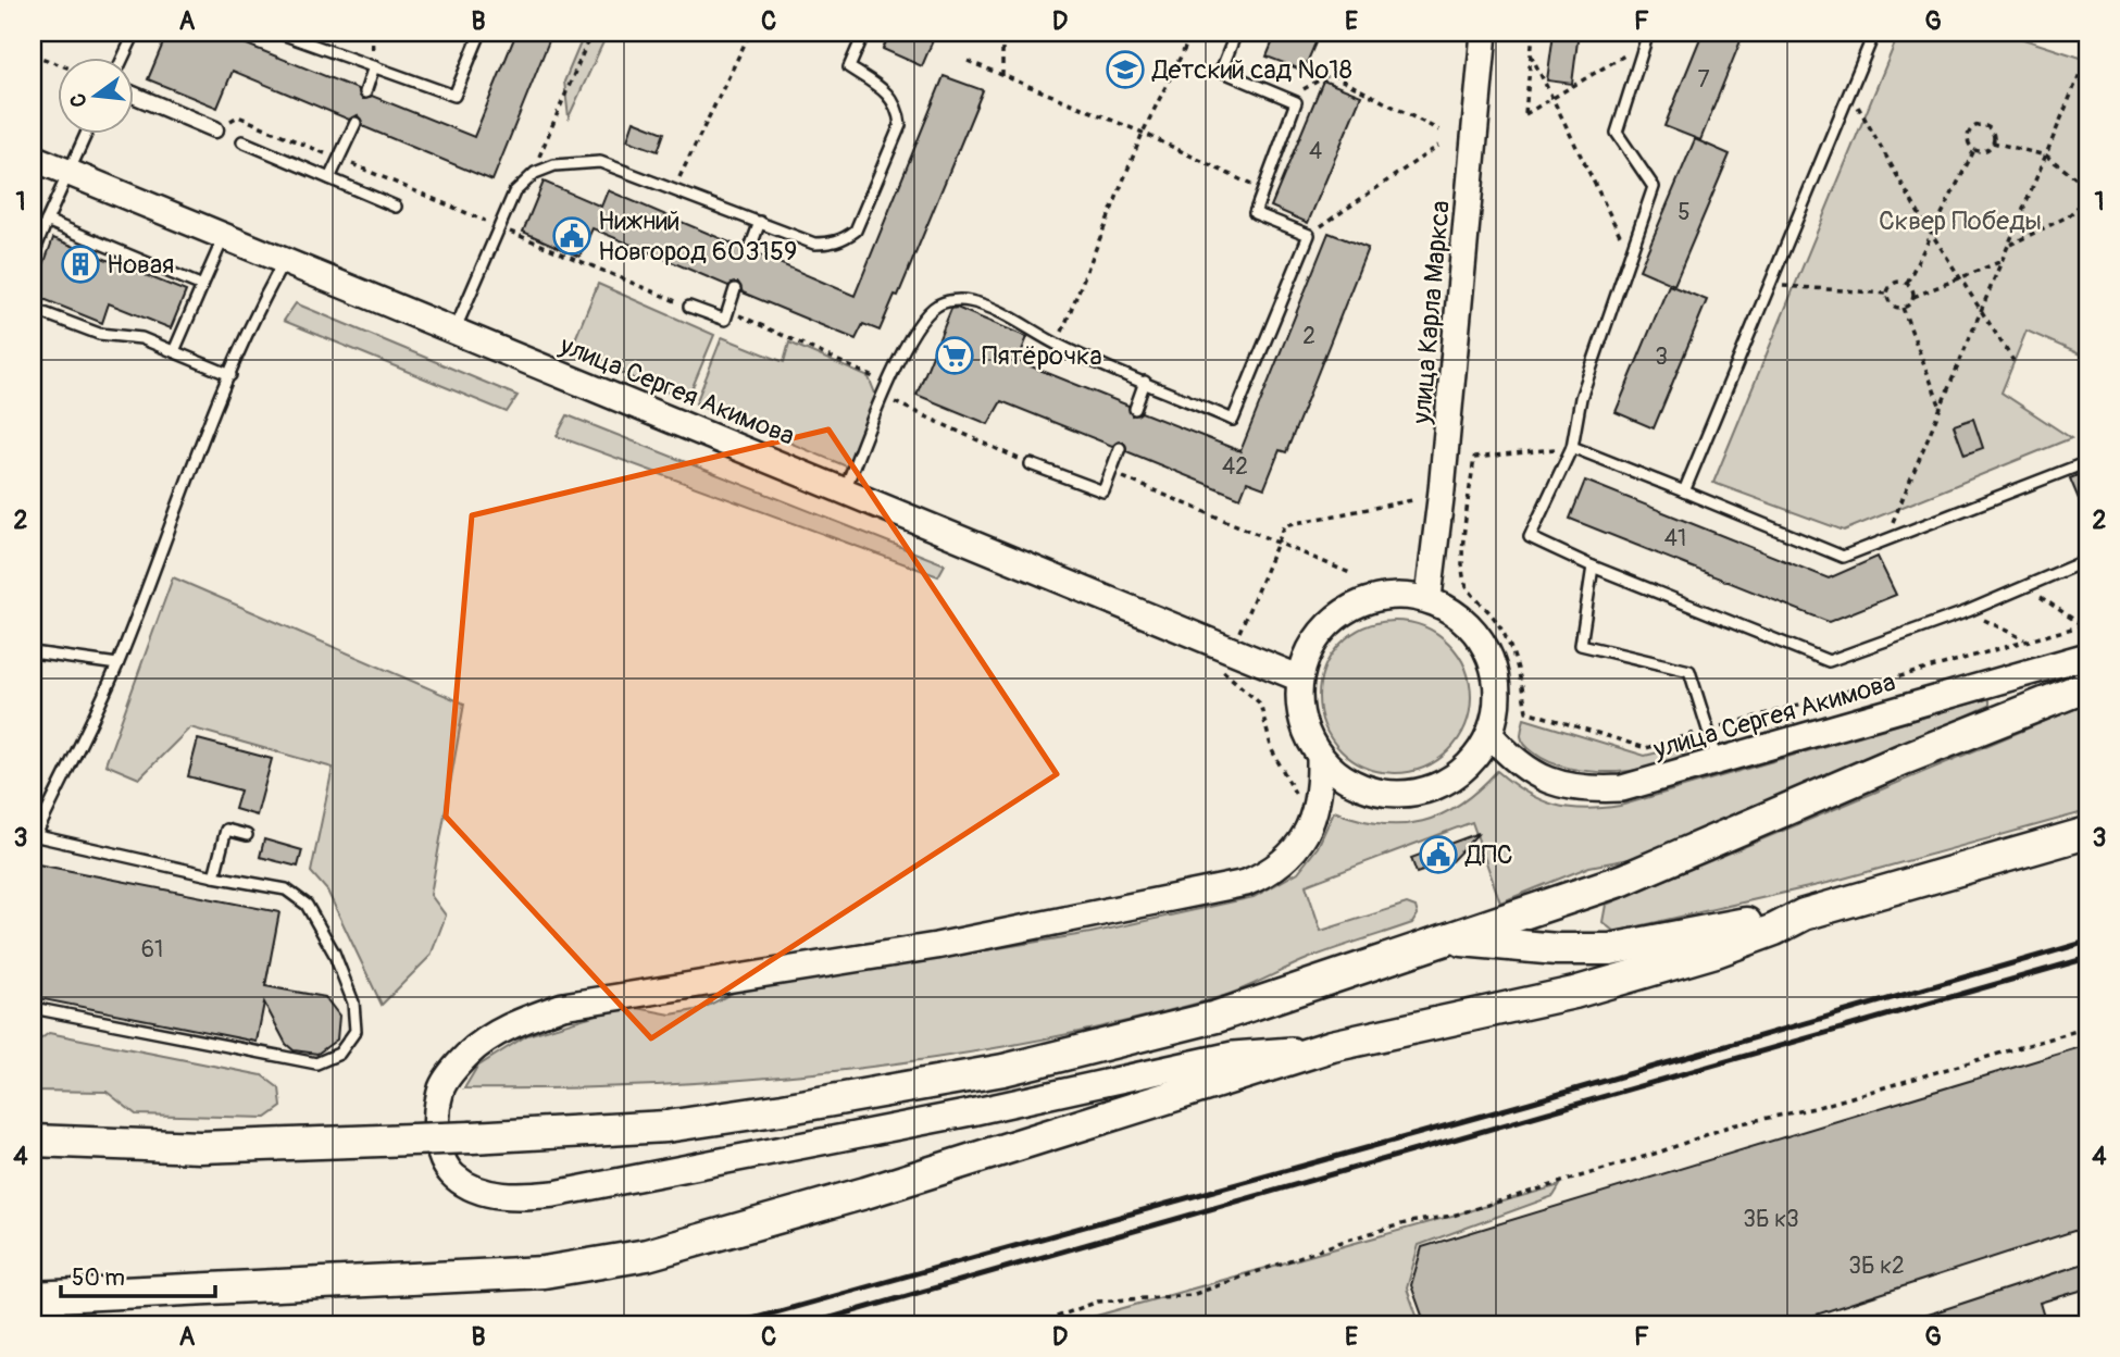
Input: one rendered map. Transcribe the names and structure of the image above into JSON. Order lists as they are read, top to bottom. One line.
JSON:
{"streets":{"street":["улица Карла Маркса","улица Сергея Акимова"]},"crossings":[["улица Карла Маркса","улица Сергея Акимова"]],"parks":["Сквер Победы"],"places":{"school or university":["Детский сад №18"],"public building":["Нижний Новгород 603159","ДПС"],"building":["Новая"],"supermarket":["Пятёрочка"]},"house_numbers":["7","4","5","2","3","42","41","61","3Б к3","3Б к2"],"scale_bar":"50 m","north":"left","grid":{"columns":["A","B","C","D","E","F","G"],"rows":["1","2","3","4"]}}
